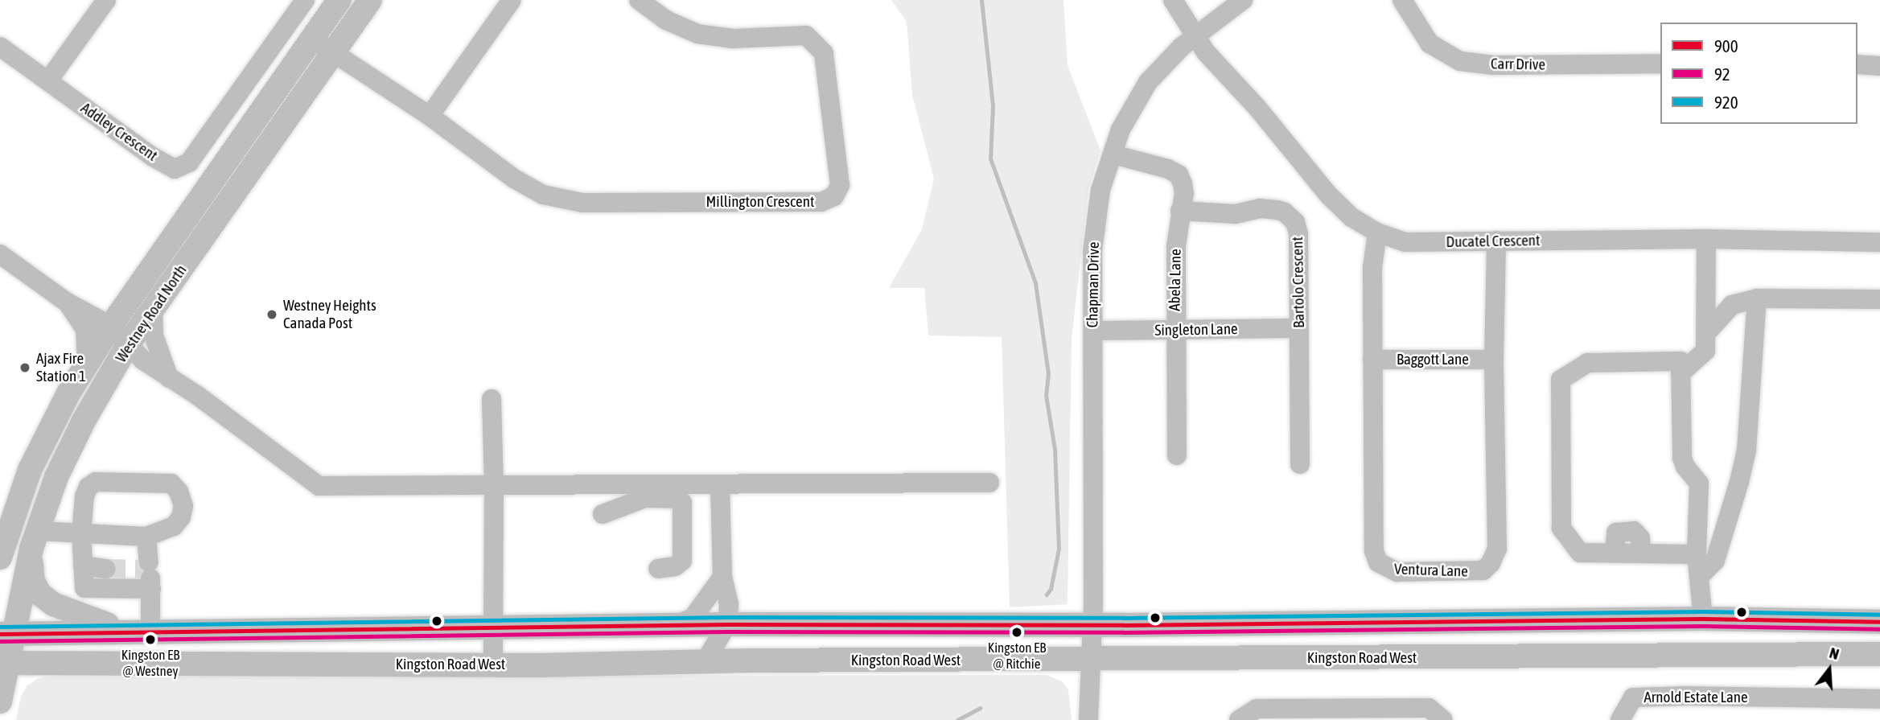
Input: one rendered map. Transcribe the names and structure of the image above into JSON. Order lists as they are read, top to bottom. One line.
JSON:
{"streets":{"main road":["Westney Road North","Kingston Road West"],"street":["Carr Drive","Addley Crescent","Millington Crescent","Ducatel Crescent","Abela Lane","Bartolo Crescent","Chapman Drive","Singleton Lane","Baggott Lane","Ventura Lane","Arnold Estate Lane"]},"crossings":[["Millington Crescent","Westney Road North"],["Ducatel Crescent","Chapman Drive"],["Ducatel Crescent","Ventura Lane"],["Abela Lane","Bartolo Crescent"],["Abela Lane","Chapman Drive"],["Abela Lane","Singleton Lane"],["Bartolo Crescent","Singleton Lane"],["Chapman Drive","Singleton Lane"],["Chapman Drive","Kingston Road West"],["Westney Road North","Kingston Road West"],["Baggott Lane","Ventura Lane"]],"places":["Westney Heights Canada Post","Ajax Fire Station 1","Kingston EB @ Ritchie","Kingston EB @ Westney"],"lines":["transit line 920","transit line 900","transit line 92"],"legend":["900","92","920"],"north":"top"}
